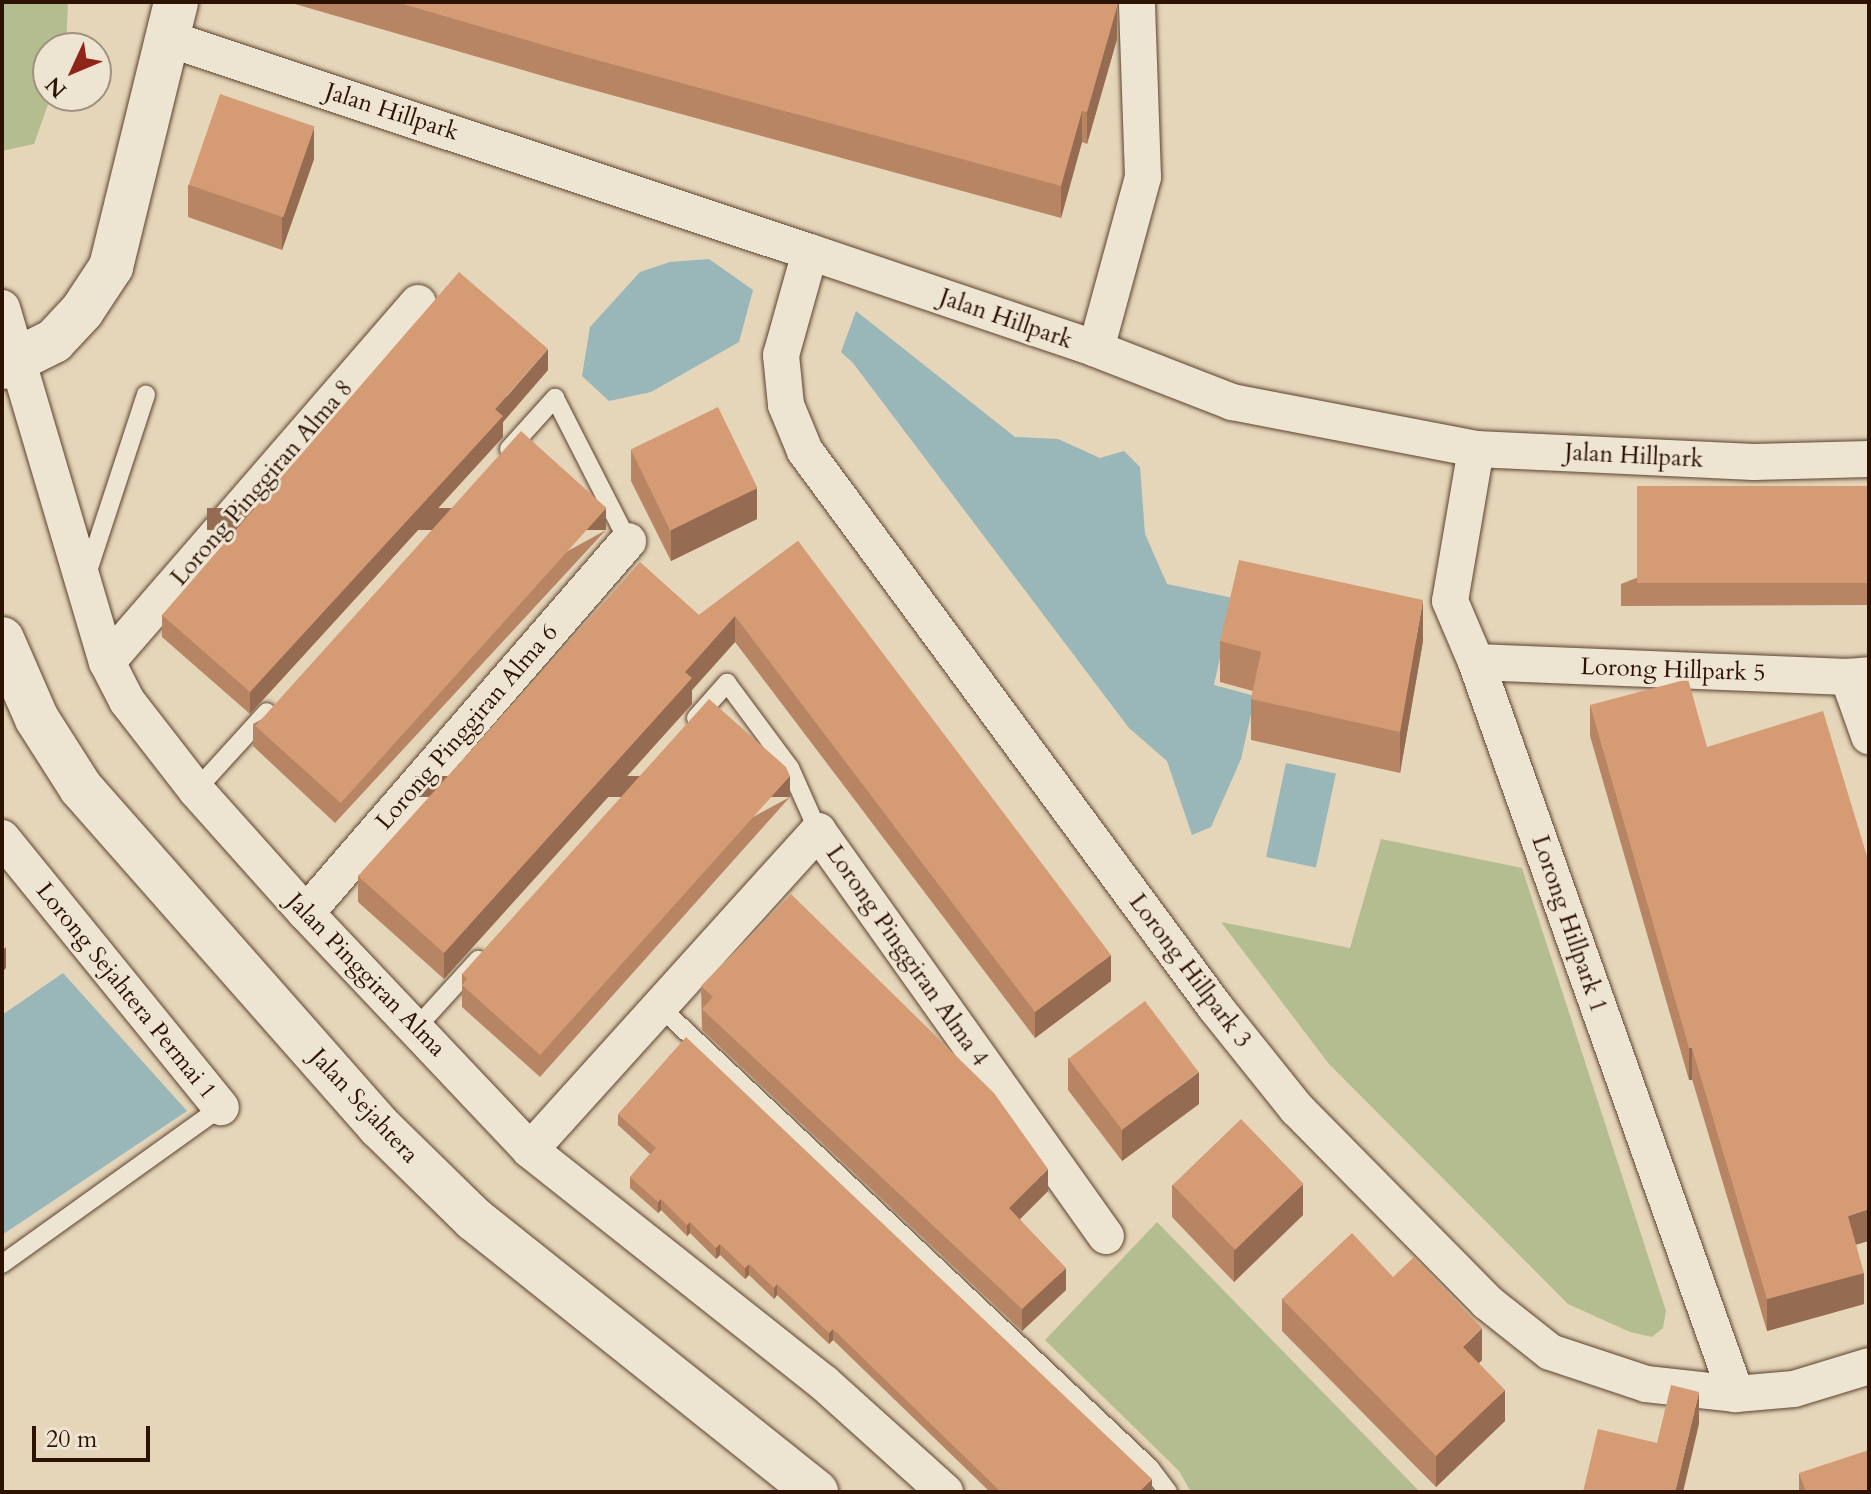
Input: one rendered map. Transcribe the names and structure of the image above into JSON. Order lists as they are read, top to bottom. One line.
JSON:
{"streets":{"main road":["Jalan Sejahtera"],"street":["Jalan Hillpark","Lorong Pinggiran Alma 8","Lorong Hillpark 5","Lorong Pinggiran Alma 6","Lorong Hillpark 1","Lorong Pinggiran Alma 4","Lorong Hillpark 3","Jalan Pinggiran Alma","Lorong Sejahtera Permai 1"]},"crossings":[["Jalan Hillpark","Lorong Hillpark 1"],["Jalan Hillpark","Lorong Hillpark 3"],["Lorong Pinggiran Alma 8","Jalan Pinggiran Alma"],["Lorong Hillpark 5","Lorong Hillpark 1"],["Lorong Pinggiran Alma 6","Jalan Pinggiran Alma"],["Lorong Hillpark 1","Lorong Hillpark 3"],["Lorong Pinggiran Alma 4","Jalan Pinggiran Alma"]],"scale_bar":"20 m","north":"bottom left"}
